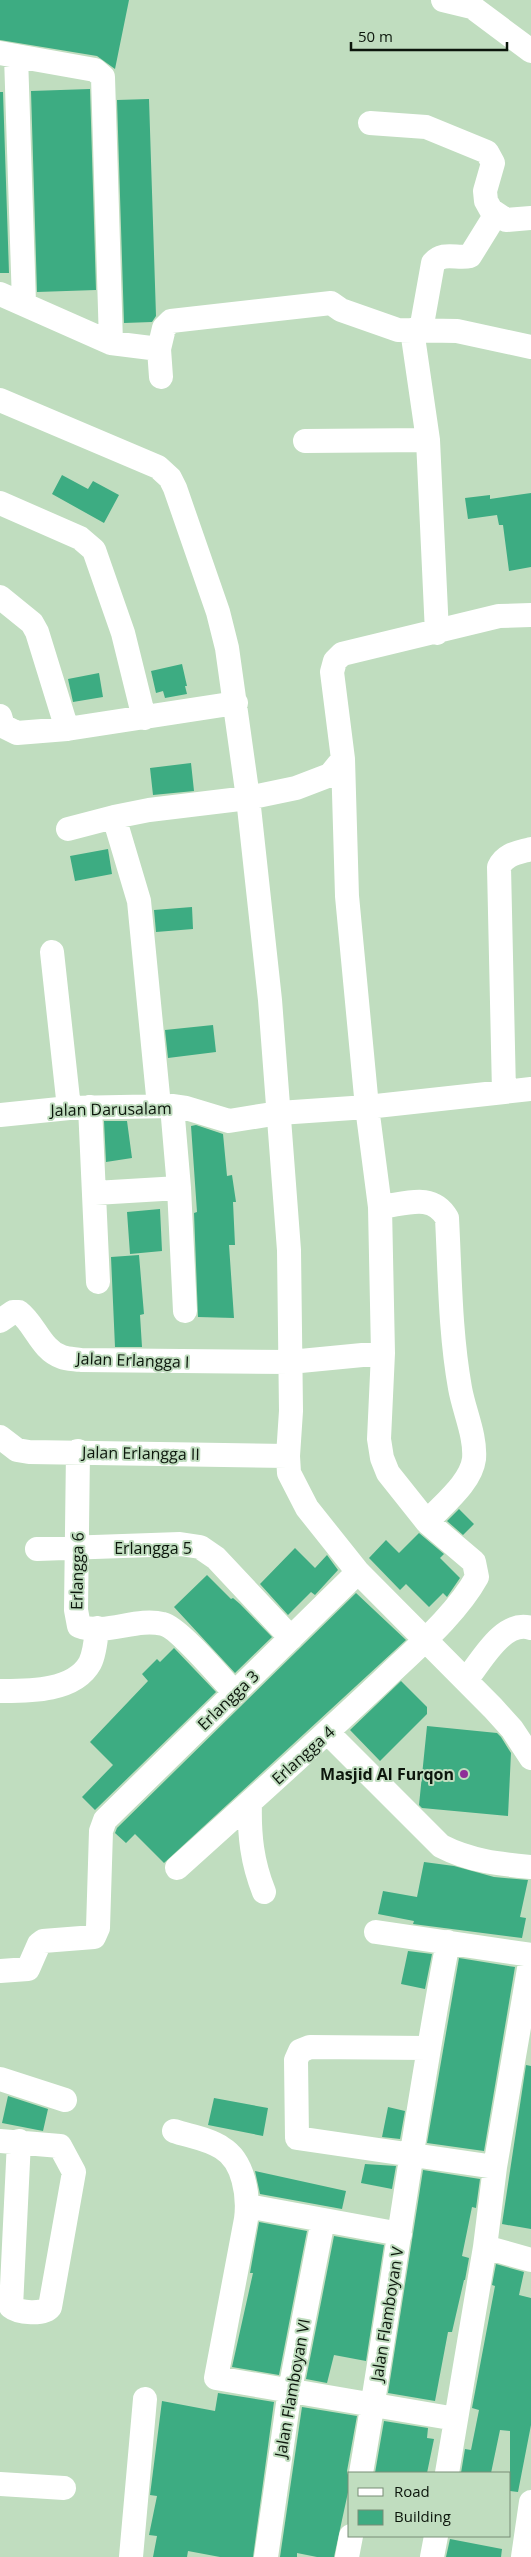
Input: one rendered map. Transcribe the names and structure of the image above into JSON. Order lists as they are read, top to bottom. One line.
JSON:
{"streets":{"street":["Jalan Darusalam","Jalan Erlangga I","Jalan Erlangga II","Erlangga 5","Erlangga 6","Erlangga 3","Erlangga 4","Jalan Flamboyan V","Jalan Flamboyan VI"]},"crossings":[["Jalan Erlangga II","Erlangga 6"],["Erlangga 5","Erlangga 6"],["Erlangga 5","Erlangga 3"],["Erlangga 6","Erlangga 3"]],"places":["Masjid Al Furqon"],"legend":["Road","Building"],"scale_bar":"50 m"}
